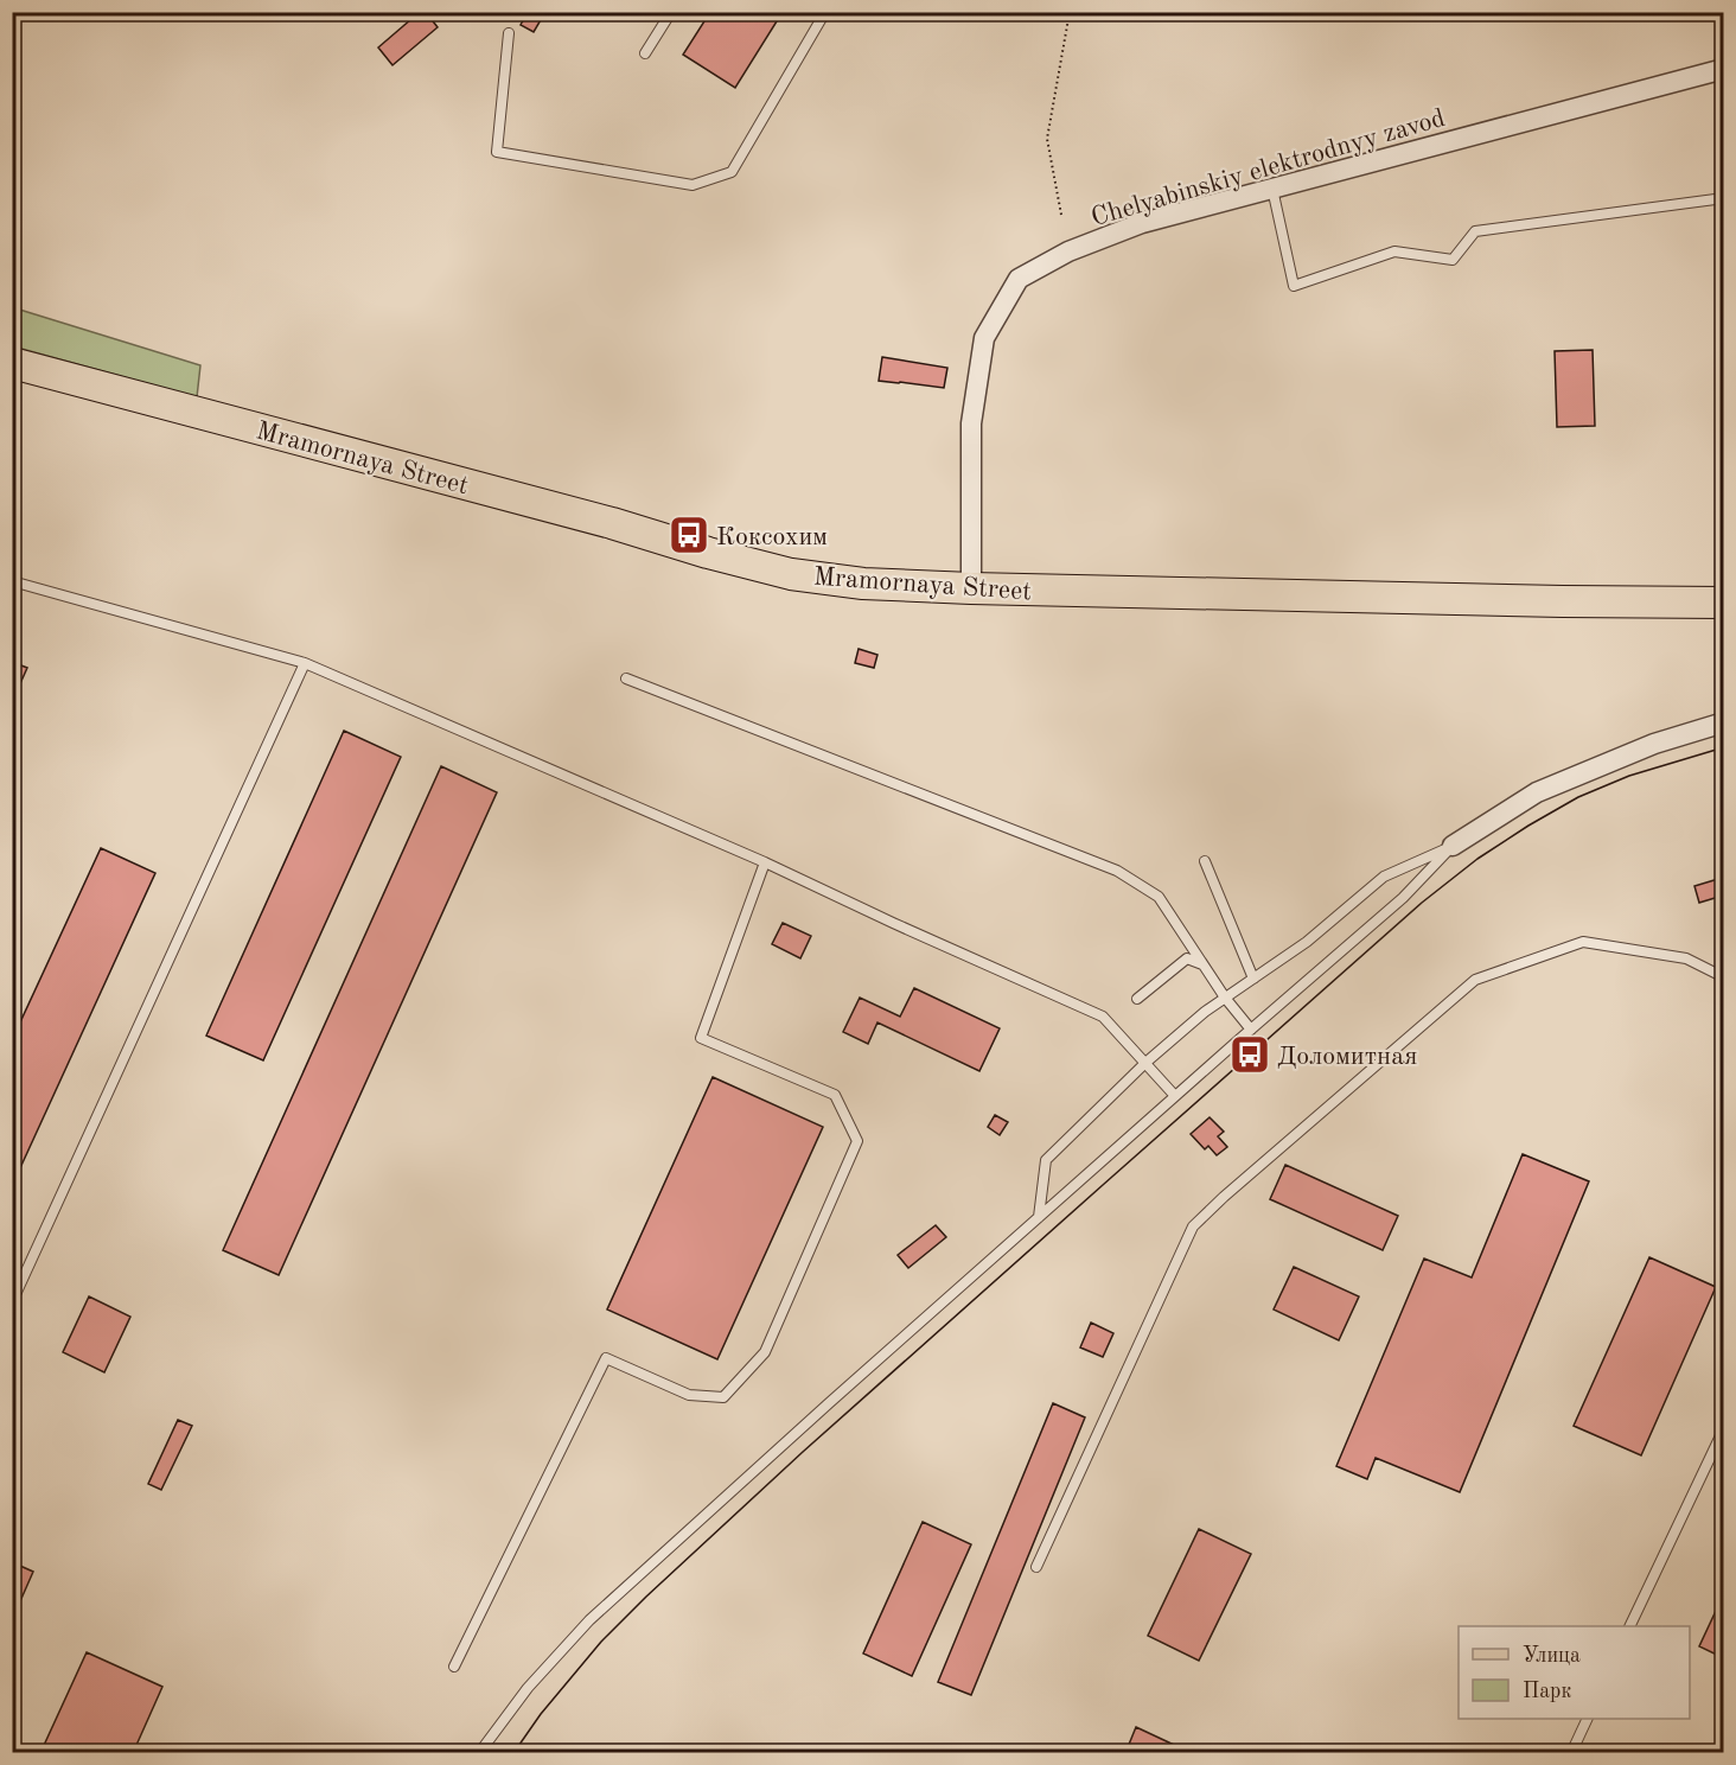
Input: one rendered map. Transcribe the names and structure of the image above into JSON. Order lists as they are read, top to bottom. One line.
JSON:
{"streets":{"main road":["Mramornaya Street"],"street":["Chelyabinskiy elektrodnyy zavod"]},"crossings":[["Chelyabinskiy elektrodnyy zavod","Mramornaya Street"]],"places":{"bus stop":["Коксохим","Доломитная"]},"legend":["Улица","Парк"]}
